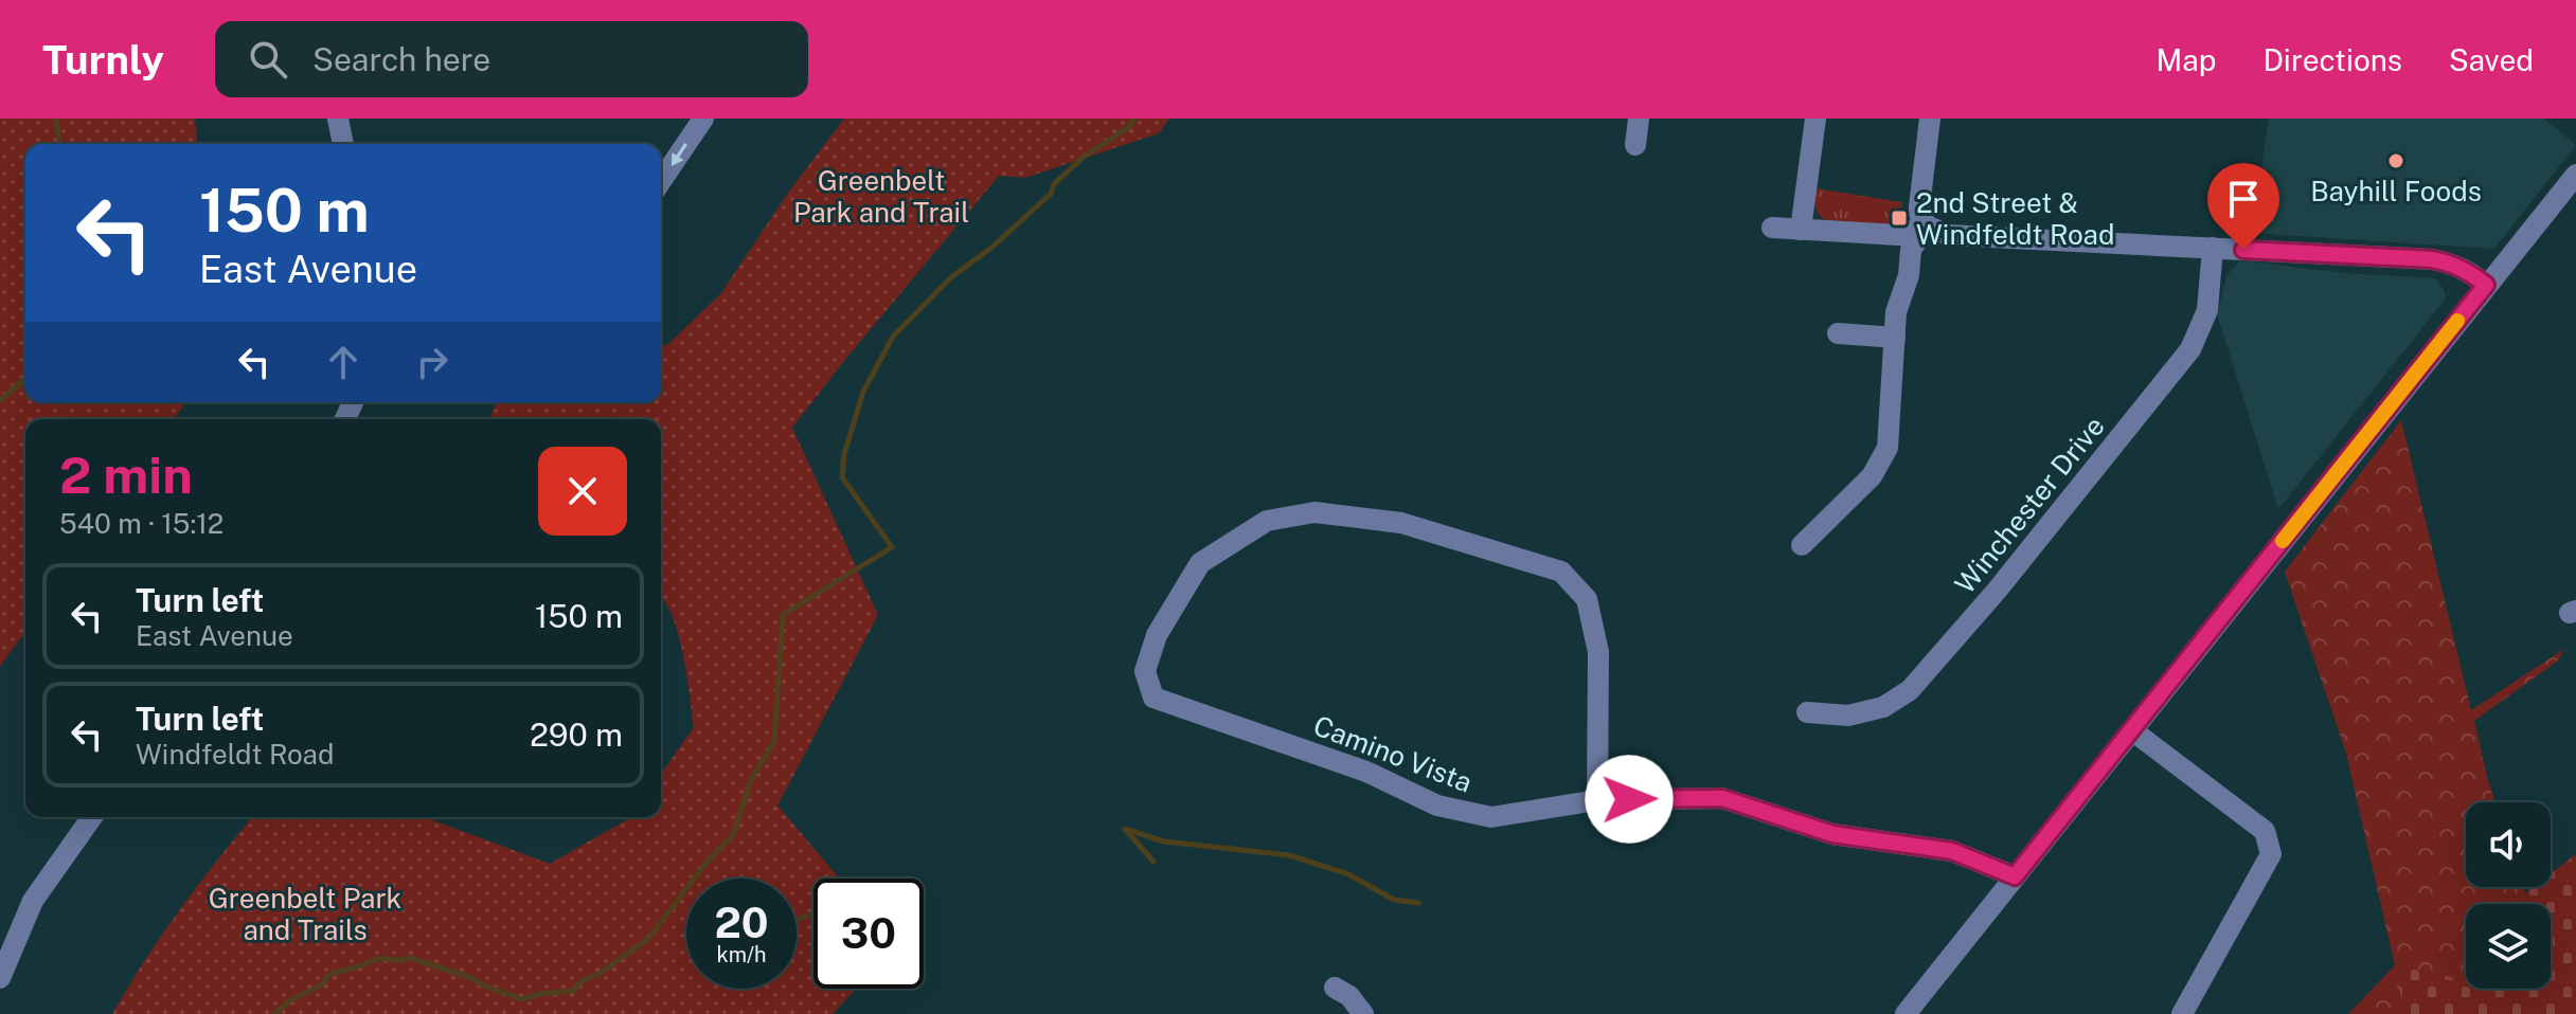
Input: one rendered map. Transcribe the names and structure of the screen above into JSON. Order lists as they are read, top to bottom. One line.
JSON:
{"streets":{"street":["Winchester Drive","Camino Vista"]},"parks":["Greenbelt Park and Trail","Greenbelt Park and Trails"],"places":{"other":["Bayhill Foods"],"transit":["2nd Street & Windfeldt Road"]},"page":{"header":"Turnly","search":"Search here","nav":["Map","Directions","Saved"],"turn":["150 m","East Avenue"],"heading":["2 min","540 m · 15:12"],"list":[{"name":"Turn left","note":"East Avenue","value":"150 m"},{"name":"Turn left","note":"Windfeldt Road","value":"290 m"}],"speed":"20 km/h","limit":"30"}}
